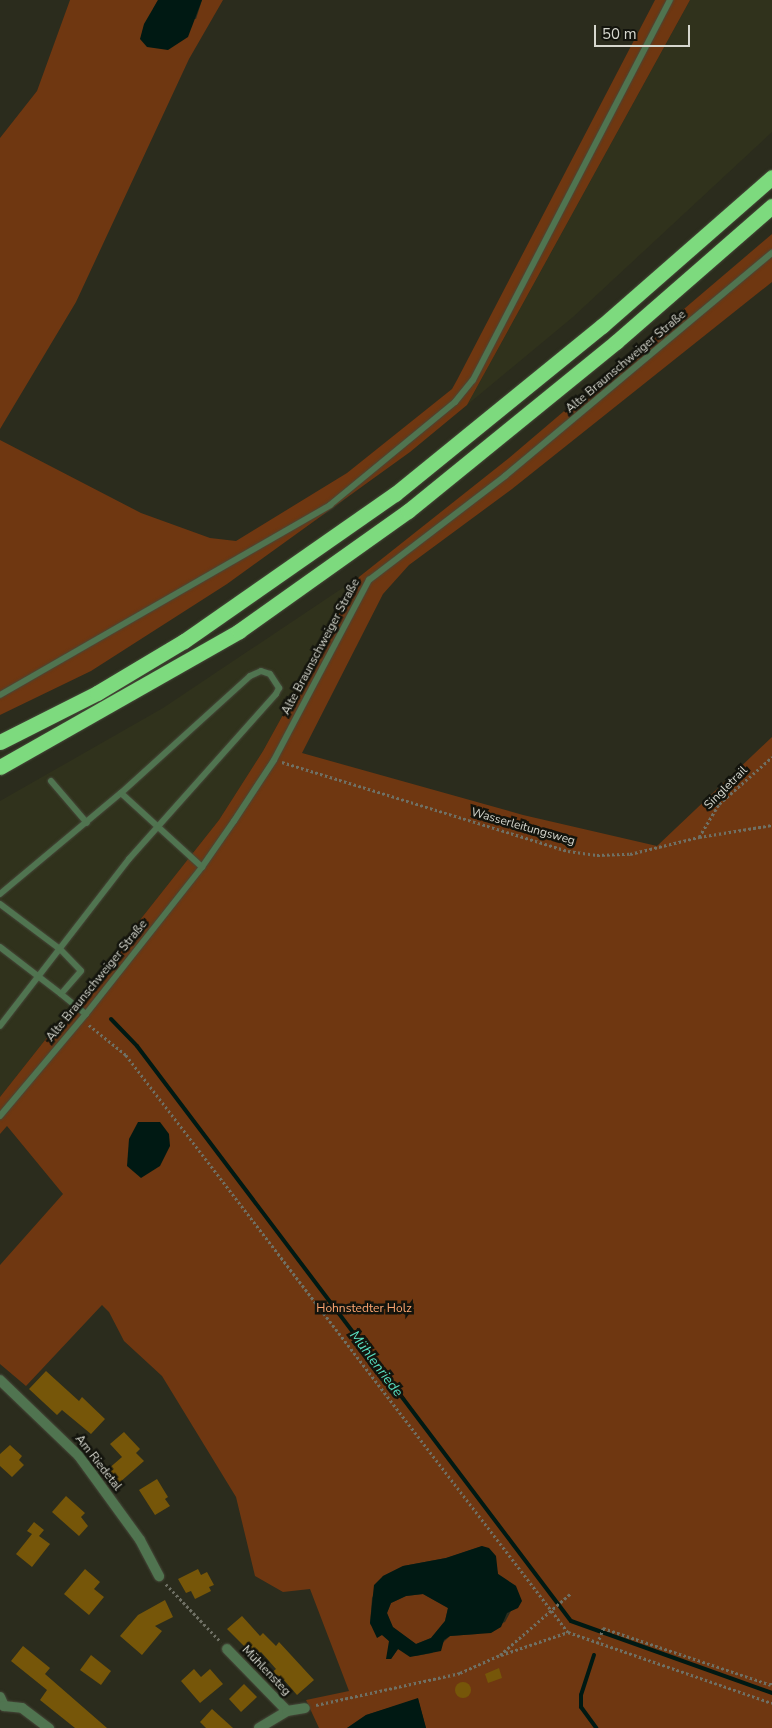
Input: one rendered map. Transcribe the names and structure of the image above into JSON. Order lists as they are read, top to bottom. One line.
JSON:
{"streets":{"street":["Am Riedetal","Mühlensteg"],"lane":["Alte Braunschweiger Straße"],"path":["Singletrail","Wasserleitungsweg"]},"crossings":[["Alte Braunschweiger Straße","Wasserleitungsweg"],["Singletrail","Wasserleitungsweg"]],"water":["Mühlenriede"],"parks":["Hohnstedter Holz"],"scale_bar":"50 m"}
